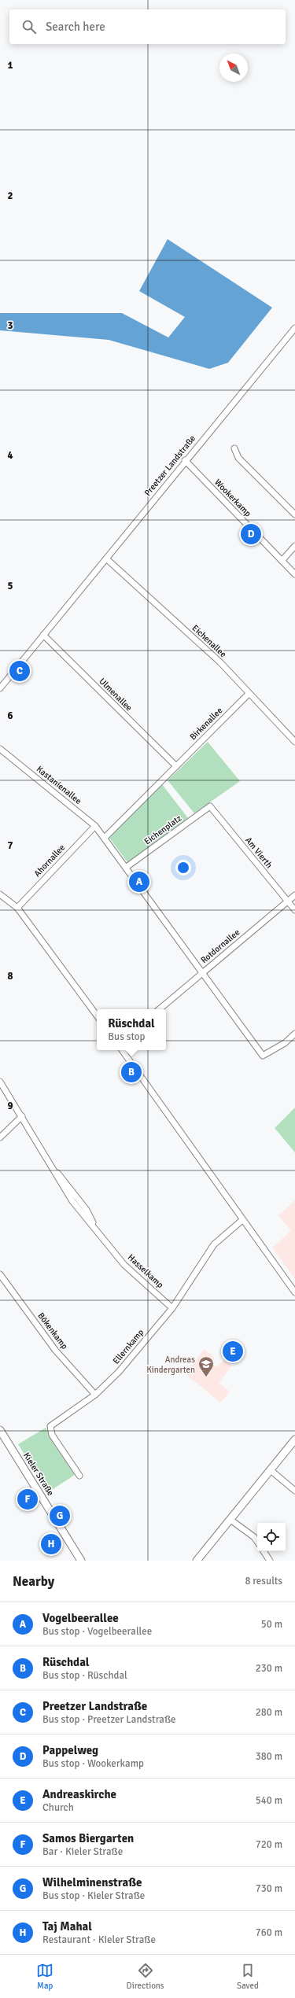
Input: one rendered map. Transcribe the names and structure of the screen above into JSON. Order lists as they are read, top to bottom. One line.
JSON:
{"streets":{"street":["Preetzer Landstraße","Wookerkamp","Eichenallee","Ulmenallee","Birkenallee","Kastanienallee","Eichenplatz","Am Vierth","Ahornallee","Rotdornallee","Hasselkamp","Bökenkamp","Ellernkamp","Kieler Straße"]},"crossings":[["Preetzer Landstraße","Wookerkamp"],["Preetzer Landstraße","Eichenallee"],["Preetzer Landstraße","Ulmenallee"],["Eichenallee","Birkenallee"],["Ulmenallee","Birkenallee"],["Kastanienallee","Eichenplatz"],["Kastanienallee","Ahornallee"],["Kastanienallee","Rotdornallee"],["Eichenplatz","Am Vierth"],["Am Vierth","Rotdornallee"],["Hasselkamp","Ellernkamp"],["Bökenkamp","Ellernkamp"]],"places":{"school or university":["Andreas Kindergarten"]},"north":"top left","page":{"search":"Search here","pins":["D","C","A","B","E","F","G","H"],"popup":["Rüschdal","Bus stop"],"heading":["Nearby","8 results"],"list":[{"mark":"A","name":"Vogelbeerallee","note":"Bus stop · Vogelbeerallee","value":"50 m"},{"mark":"B","name":"Rüschdal","note":"Bus stop · Rüschdal","value":"230 m"},{"mark":"C","name":"Preetzer Landstraße","note":"Bus stop · Preetzer Landstraße","value":"280 m"},{"mark":"D","name":"Pappelweg","note":"Bus stop · Wookerkamp","value":"380 m"},{"mark":"E","name":"Andreaskirche","note":"Church","value":"540 m"},{"mark":"F","name":"Samos Biergarten","note":"Bar · Kieler Straße","value":"720 m"},{"mark":"G","name":"Wilhelminenstraße","note":"Bus stop · Kieler Straße","value":"730 m"},{"mark":"H","name":"Taj Mahal","note":"Restaurant · Kieler Straße","value":"760 m"}],"nav":["Map","Directions","Saved"]},"grid":{"rows":["1","2","3","4","5","6","7","8","9"]}}
